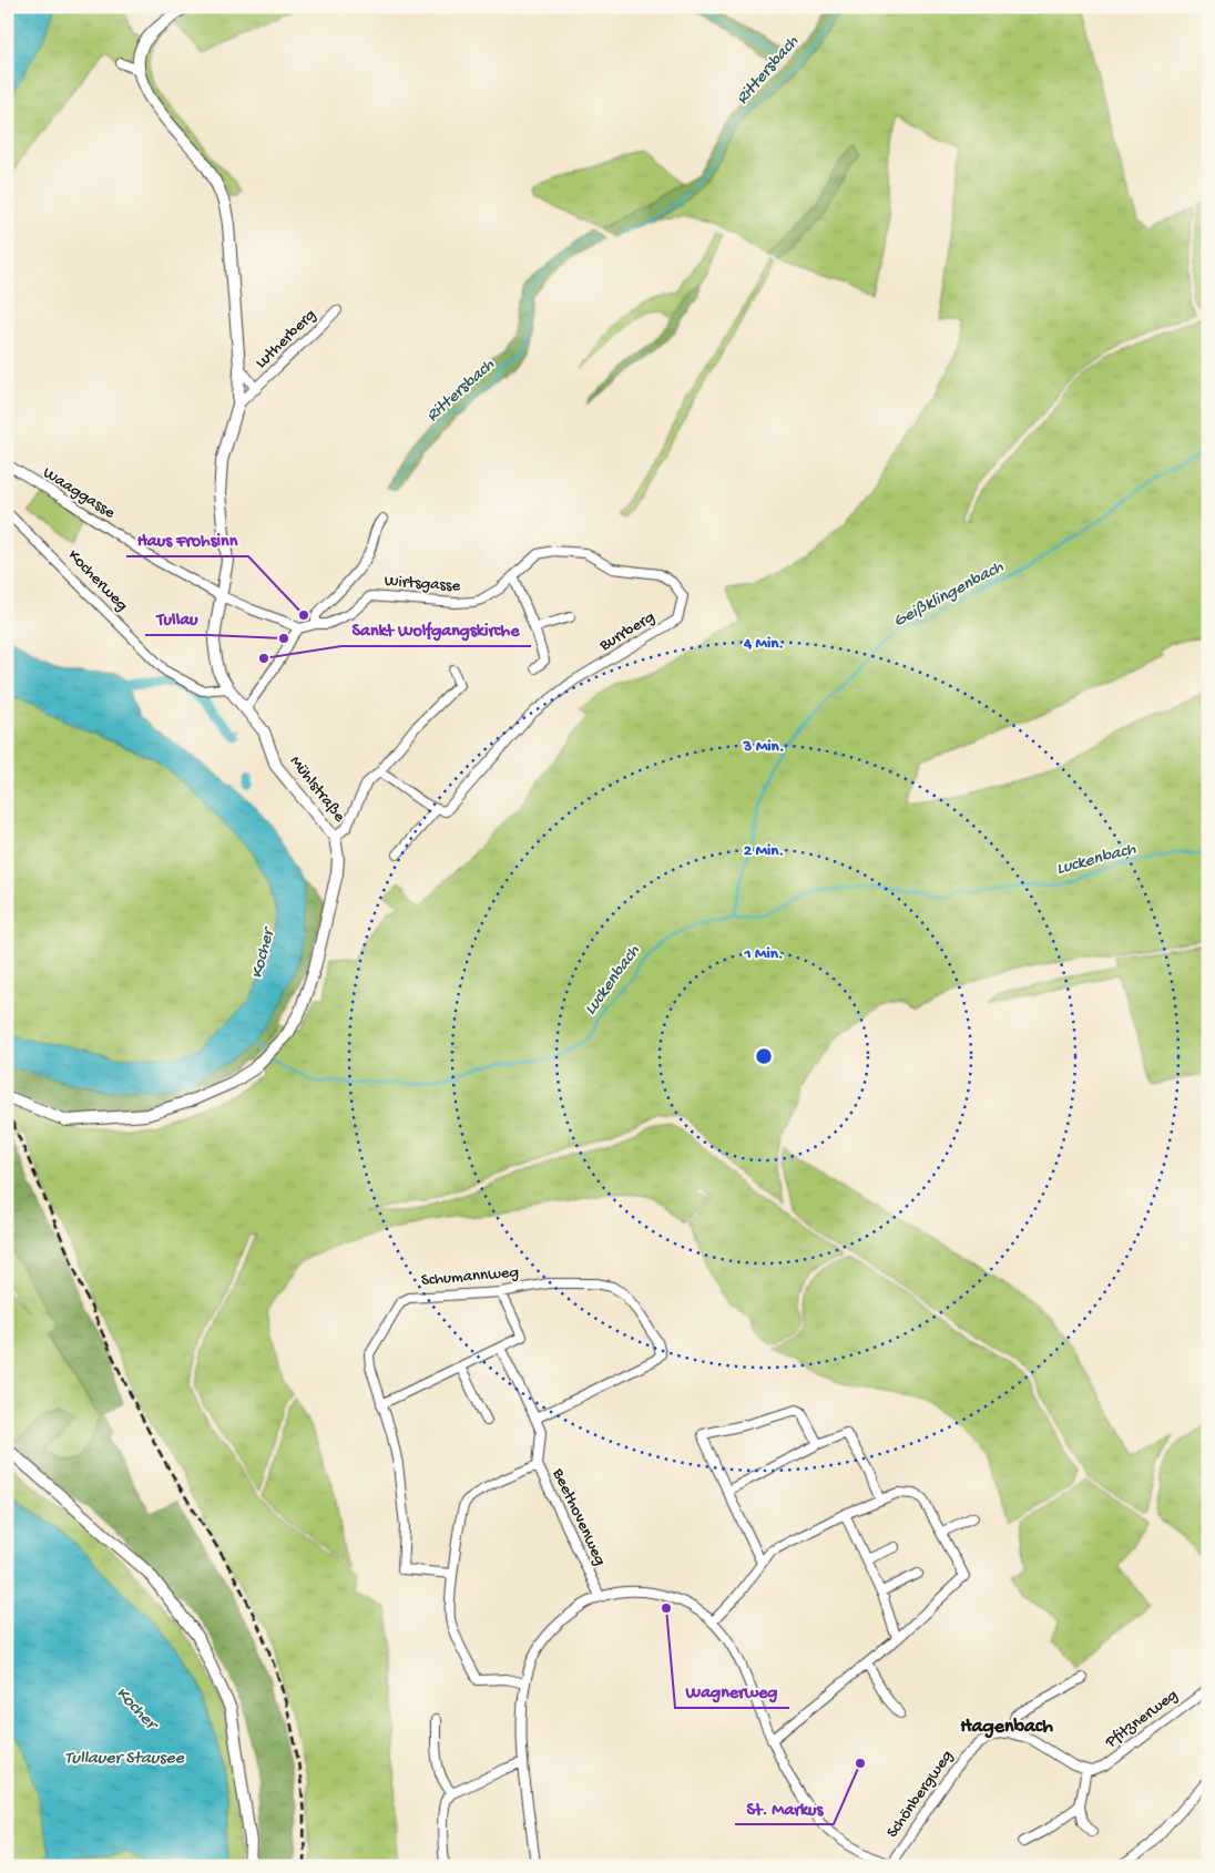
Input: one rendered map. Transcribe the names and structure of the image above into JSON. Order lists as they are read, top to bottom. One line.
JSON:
{"streets":{"street":["Lutherberg","Waaggasse","Kocherweg","Wirtsgasse","Burrberg","Mühlstraße","Schumannweg","Beethovenweg","Pfitznerweg","Schönbergweg"]},"crossings":[["Lutherberg","Mühlstraße"],["Waaggasse","Wirtsgasse"],["Waaggasse","Mühlstraße"],["Kocherweg","Mühlstraße"],["Wirtsgasse","Burrberg"],["Schumannweg","Beethovenweg"]],"districts":["Hagenbach"],"water":["Rittersbach","Geißklingenbach","Luckenbach","Kocher","Tullauer Stausee"],"places":["Haus Frohsinn","Tullau","Sankt Wolfgangskirche","Wagnerweg","St. Markus"],"rings":["4 Min.","3 Min.","2 Min.","1 Min."]}
